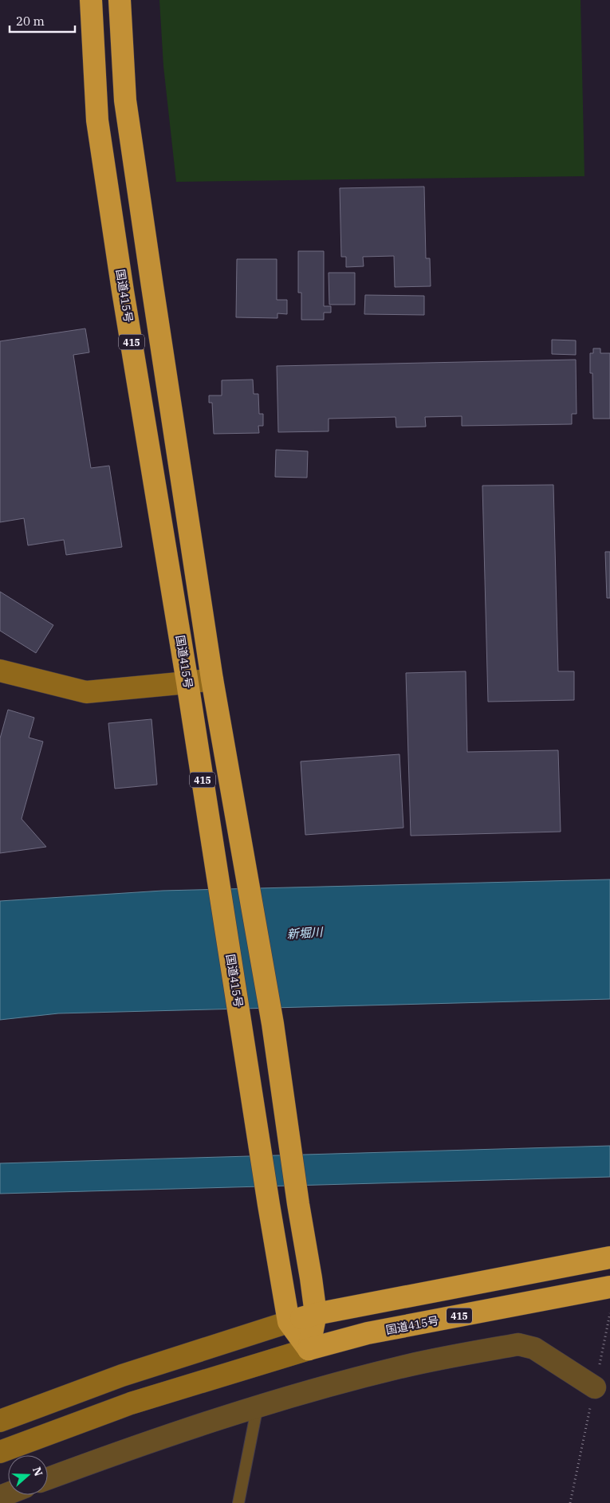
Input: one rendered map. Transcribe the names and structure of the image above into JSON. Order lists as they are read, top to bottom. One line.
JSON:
{"streets":{"highway":["国道415号","415"]},"crossings":[["国道415号","415"]],"water":["新堀川"],"scale_bar":"20 m","north":"right"}
